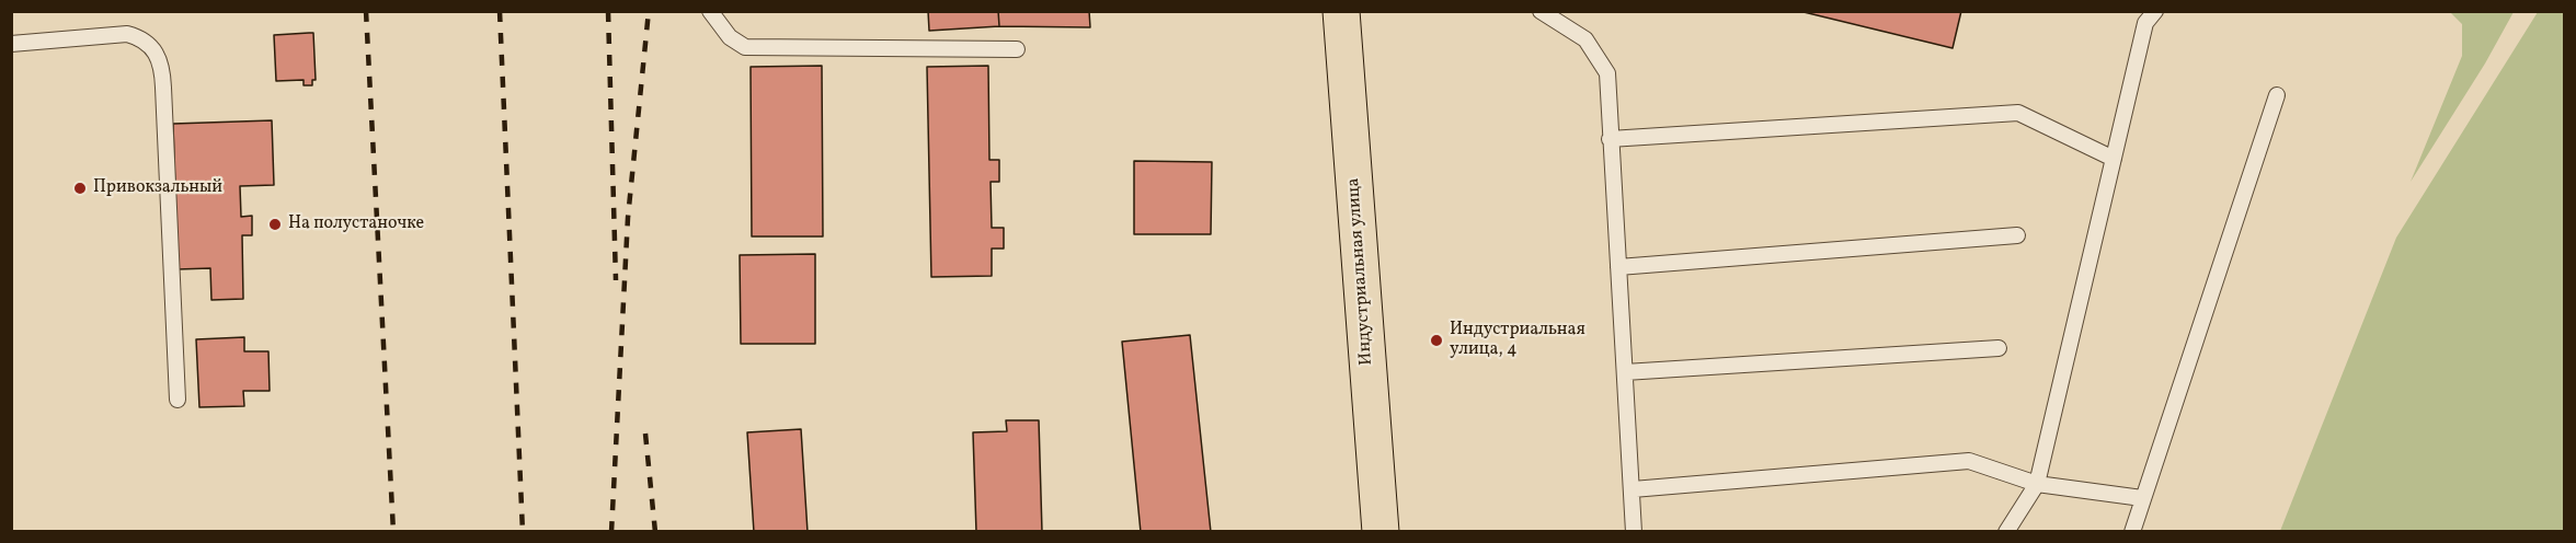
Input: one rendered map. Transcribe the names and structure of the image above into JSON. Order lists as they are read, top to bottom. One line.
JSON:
{"streets":{"main road":["Индустриальная улица"]},"places":["Привокзальный","На полустаночке","Индустриальная улица, 4"]}
